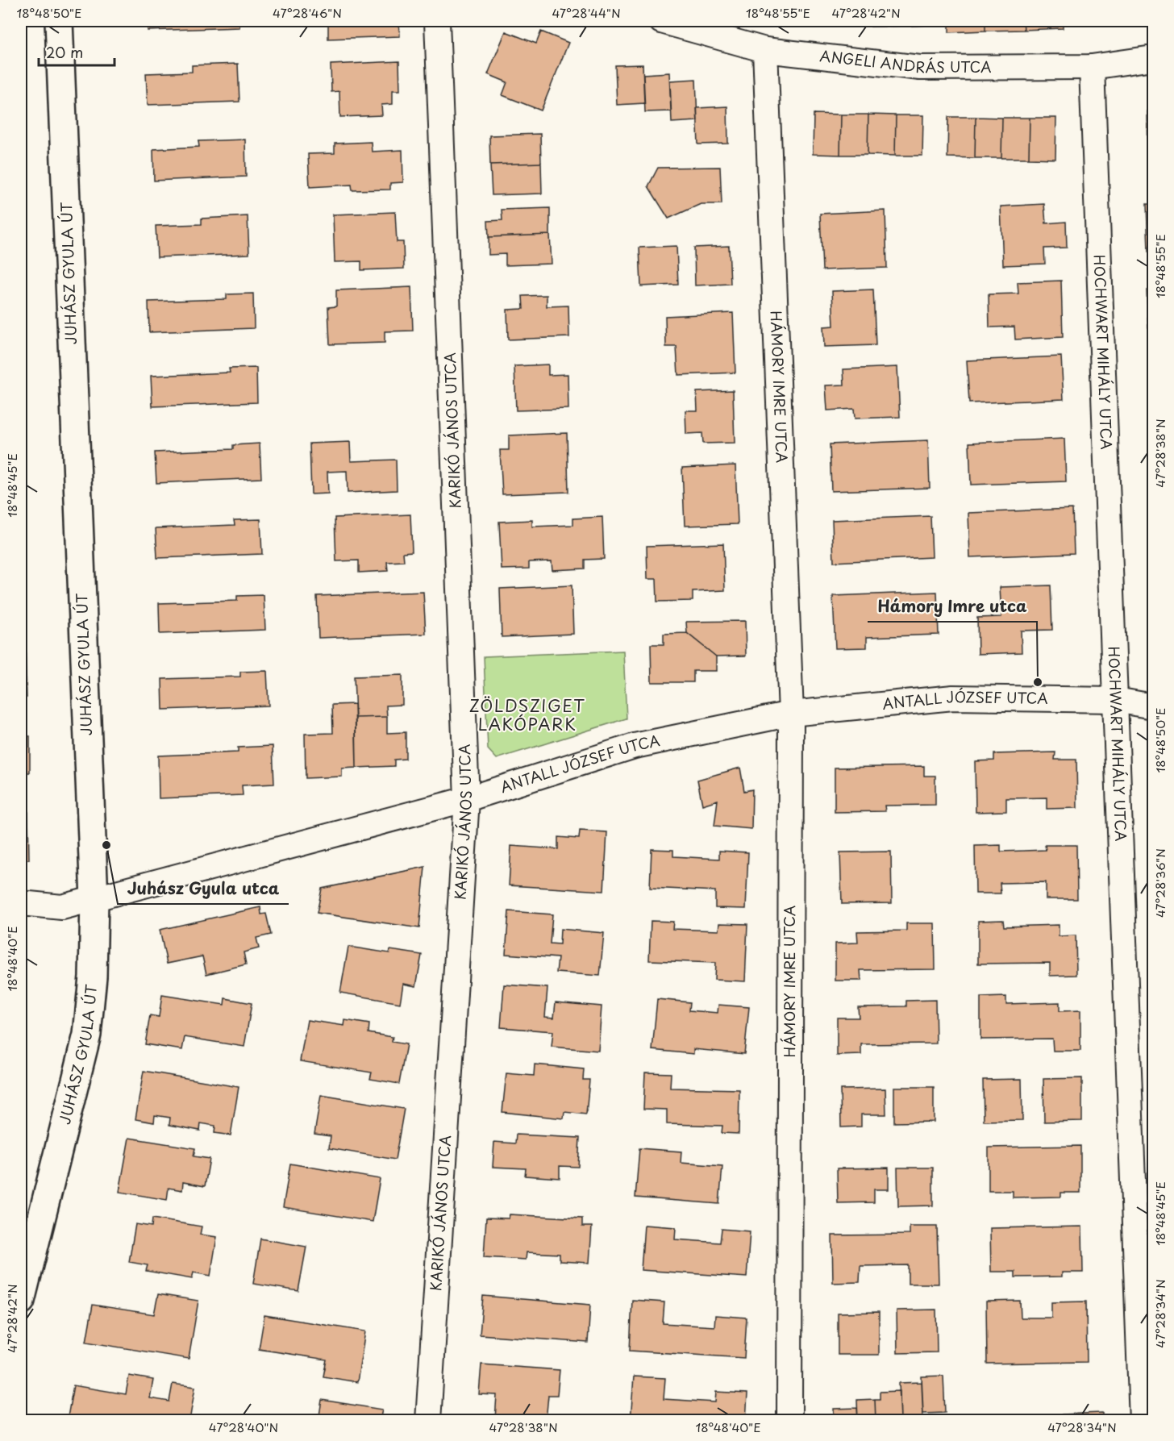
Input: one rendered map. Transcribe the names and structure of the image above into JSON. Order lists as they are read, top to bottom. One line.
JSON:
{"streets":{"street":["ANGELI ANDRÁS UTCA","JUHÁSZ GYULA ÚT","HOCHWART MIHÁLY UTCA","HÁMORY IMRE UTCA","KARIKÓ JÁNOS UTCA","ANTALL JÓZSEF UTCA"]},"crossings":[["ANGELI ANDRÁS UTCA","HOCHWART MIHÁLY UTCA"],["ANGELI ANDRÁS UTCA","HÁMORY IMRE UTCA"],["JUHÁSZ GYULA ÚT","ANTALL JÓZSEF UTCA"],["HOCHWART MIHÁLY UTCA","ANTALL JÓZSEF UTCA"],["HÁMORY IMRE UTCA","ANTALL JÓZSEF UTCA"],["KARIKÓ JÁNOS UTCA","ANTALL JÓZSEF UTCA"]],"districts":["ZÖLDSZIGET LAKÓPARK"],"places":["Hámory Imre utca","Juhász Gyula utca"],"scale_bar":"20 m","coordinates":["18°48'50\"E","47°28'46\"N","47°28'44\"N","18°48'55\"E","47°28'42\"N","47°28'38\"N","18°48'45\"E","47°28'36\"N","18°48'40\"E","47°28'34\"N","47°28'40\"N"]}
